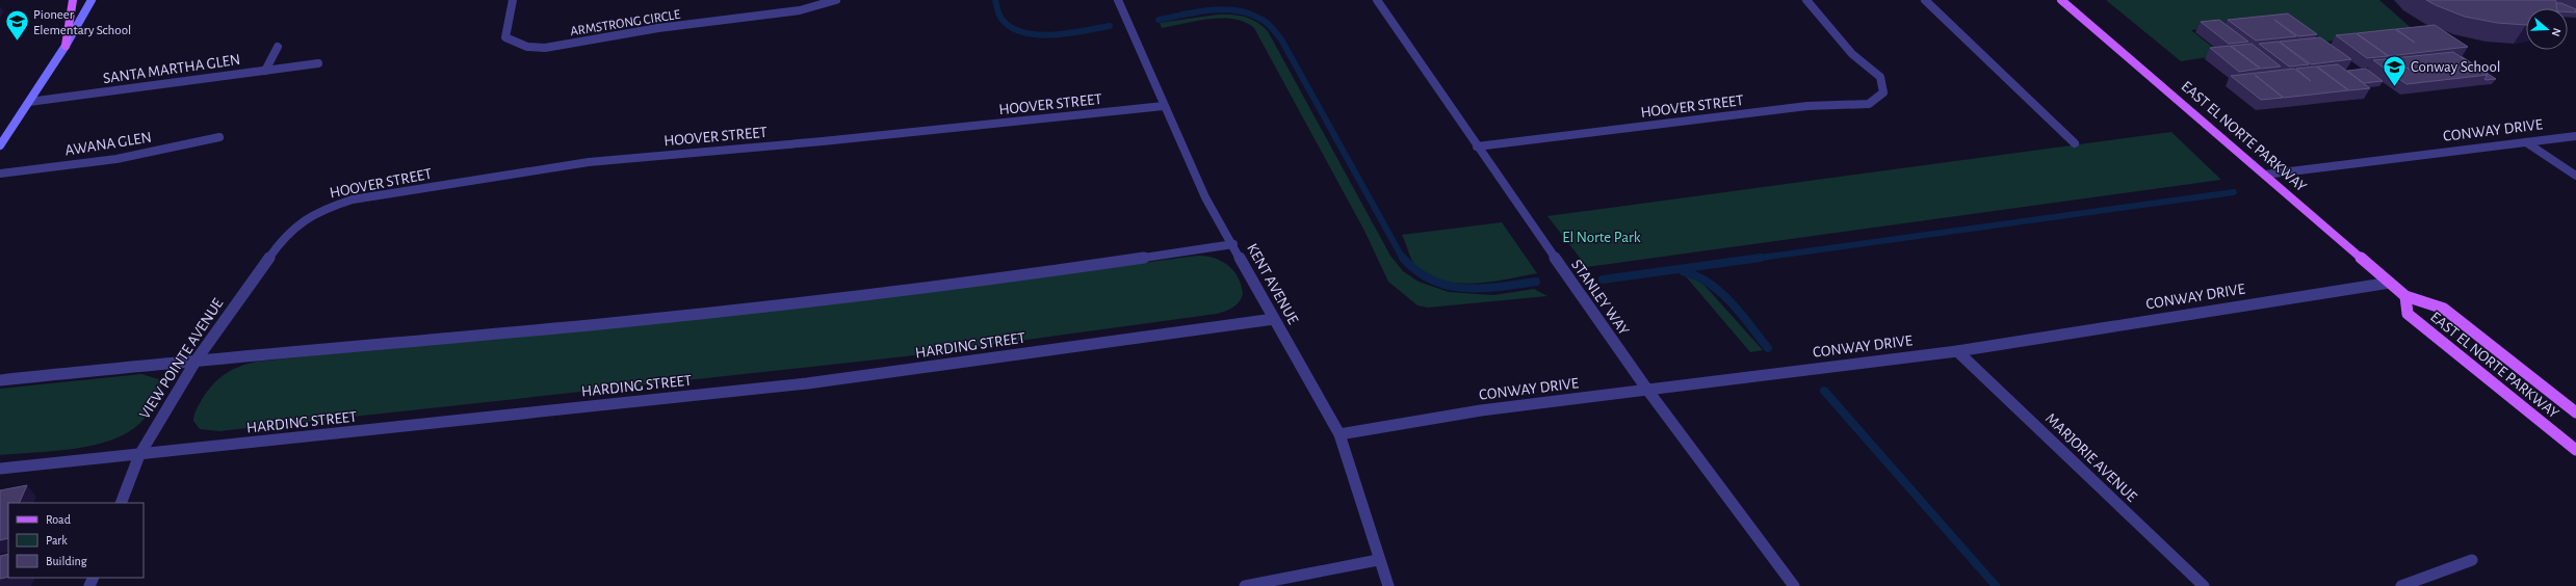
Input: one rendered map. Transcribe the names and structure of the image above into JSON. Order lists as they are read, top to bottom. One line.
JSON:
{"streets":{"main road":["EAST EL NORTE PARKWAY"],"street":["ARMSTRONG CIRCLE","SANTA MARTHA GLEN","HOOVER STREET","CONWAY DRIVE","AWANA GLEN","KENT AVENUE","STANLEY WAY","HARDING STREET","VIEW POINTE AVENUE","MARJORIE AVENUE"]},"crossings":[["HOOVER STREET","KENT AVENUE"],["HOOVER STREET","STANLEY WAY"],["HOOVER STREET","VIEW POINTE AVENUE"],["CONWAY DRIVE","EAST EL NORTE PARKWAY"],["CONWAY DRIVE","KENT AVENUE"],["CONWAY DRIVE","STANLEY WAY"],["CONWAY DRIVE","MARJORIE AVENUE"],["KENT AVENUE","HARDING STREET"],["HARDING STREET","VIEW POINTE AVENUE"]],"parks":["El Norte Park"],"places":{"school or university":["Pioneer Elementary School","Conway School"]},"legend":["Road","Park","Building"],"north":"right"}
